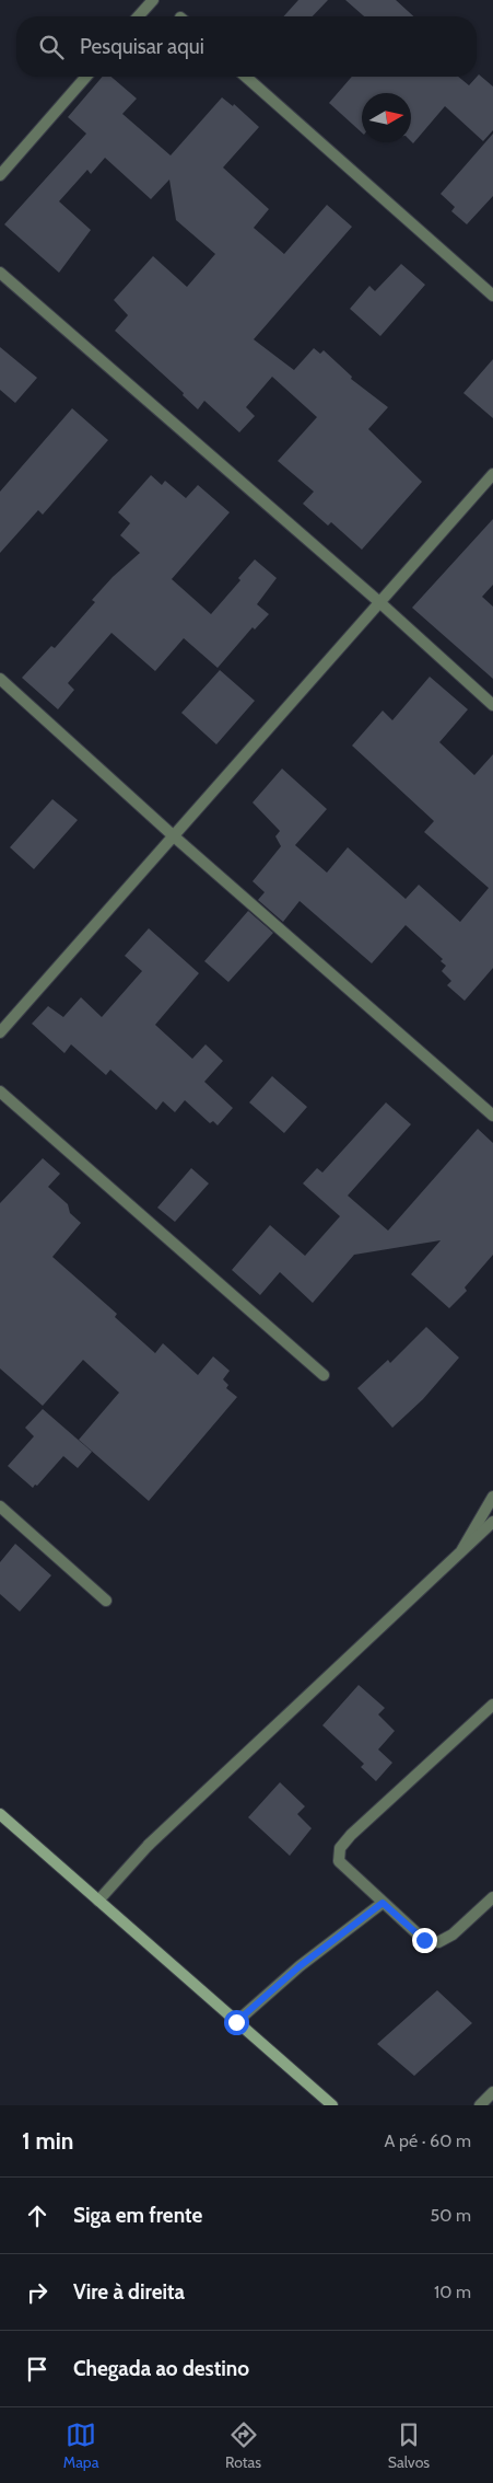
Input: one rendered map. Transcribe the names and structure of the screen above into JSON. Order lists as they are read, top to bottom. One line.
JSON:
{"north":"right","page":{"search":"Pesquisar aqui","heading":["1 min","A pé · 60 m"],"list":[["Siga em frente","50 m"],["Vire à direita","10 m"],"Chegada ao destino"],"nav":["Mapa","Rotas","Salvos"]}}
